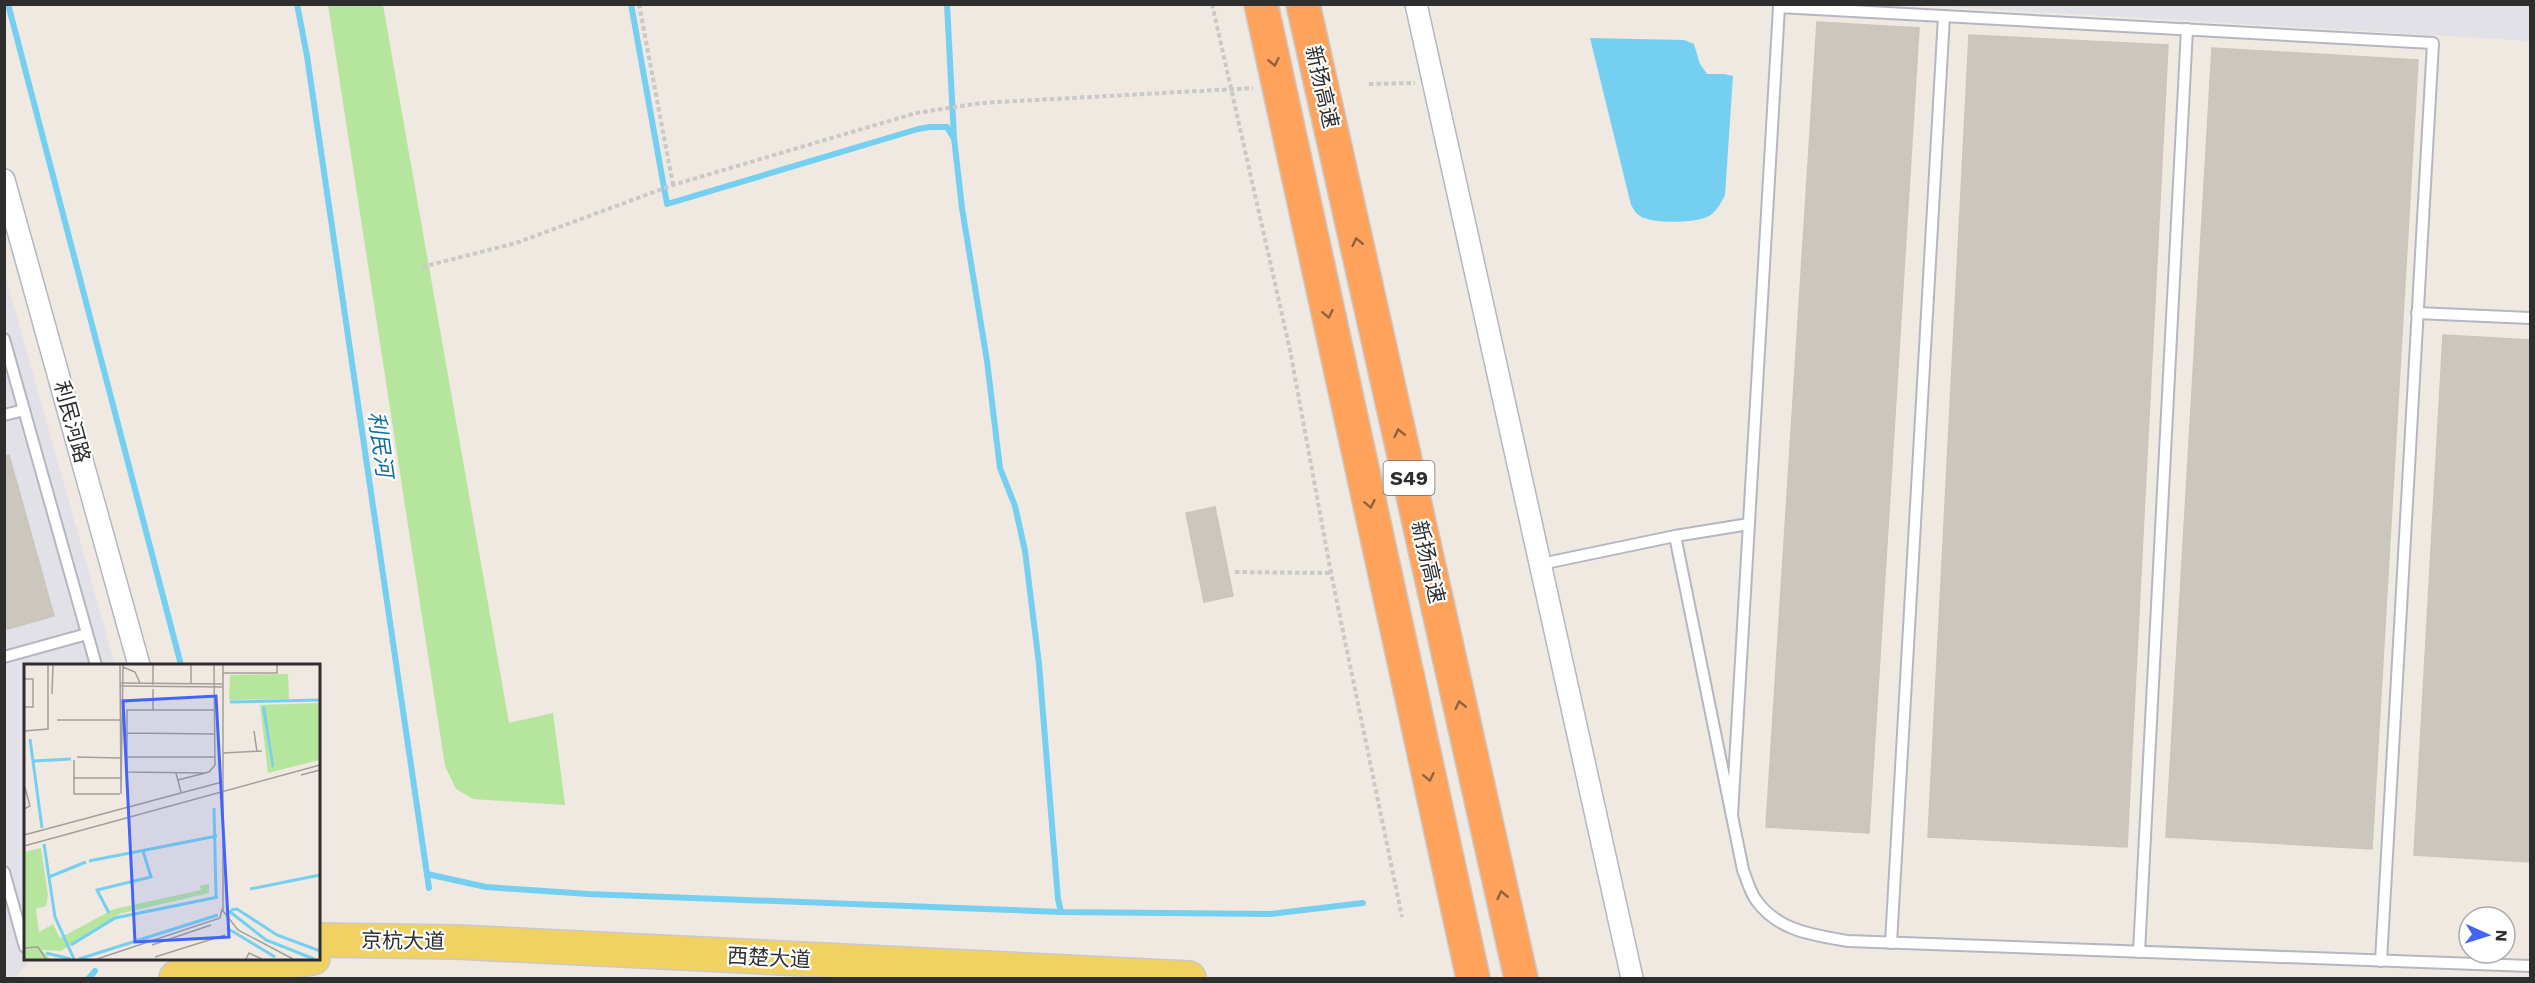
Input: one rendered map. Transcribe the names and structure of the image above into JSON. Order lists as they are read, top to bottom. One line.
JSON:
{"streets":{"highway":["新扬高速","S49"],"main road":["京杭大道","西楚大道"],"street":["利民河路"]},"crossings":[["京杭大道","西楚大道"]],"water":["利民河"],"north":"right"}
